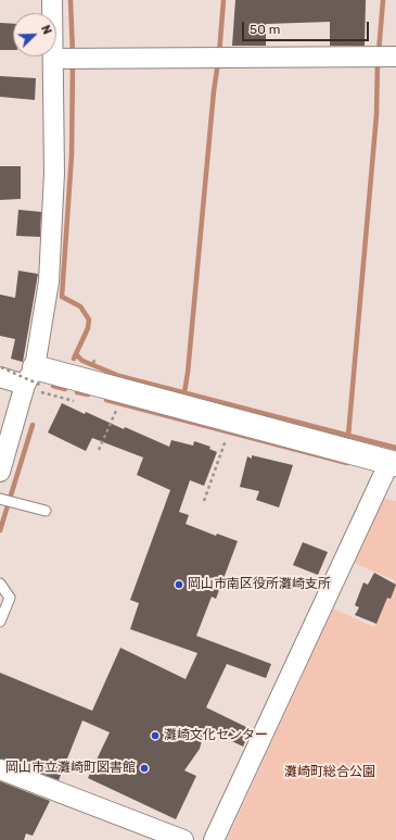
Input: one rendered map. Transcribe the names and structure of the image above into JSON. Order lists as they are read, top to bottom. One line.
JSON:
{"parks":["灘崎町総合公園"],"places":["岡山市南区役所灘崎支所","灘崎文化センター","岡山市立灘崎町図書館"],"scale_bar":"50 m","north":"top right"}
